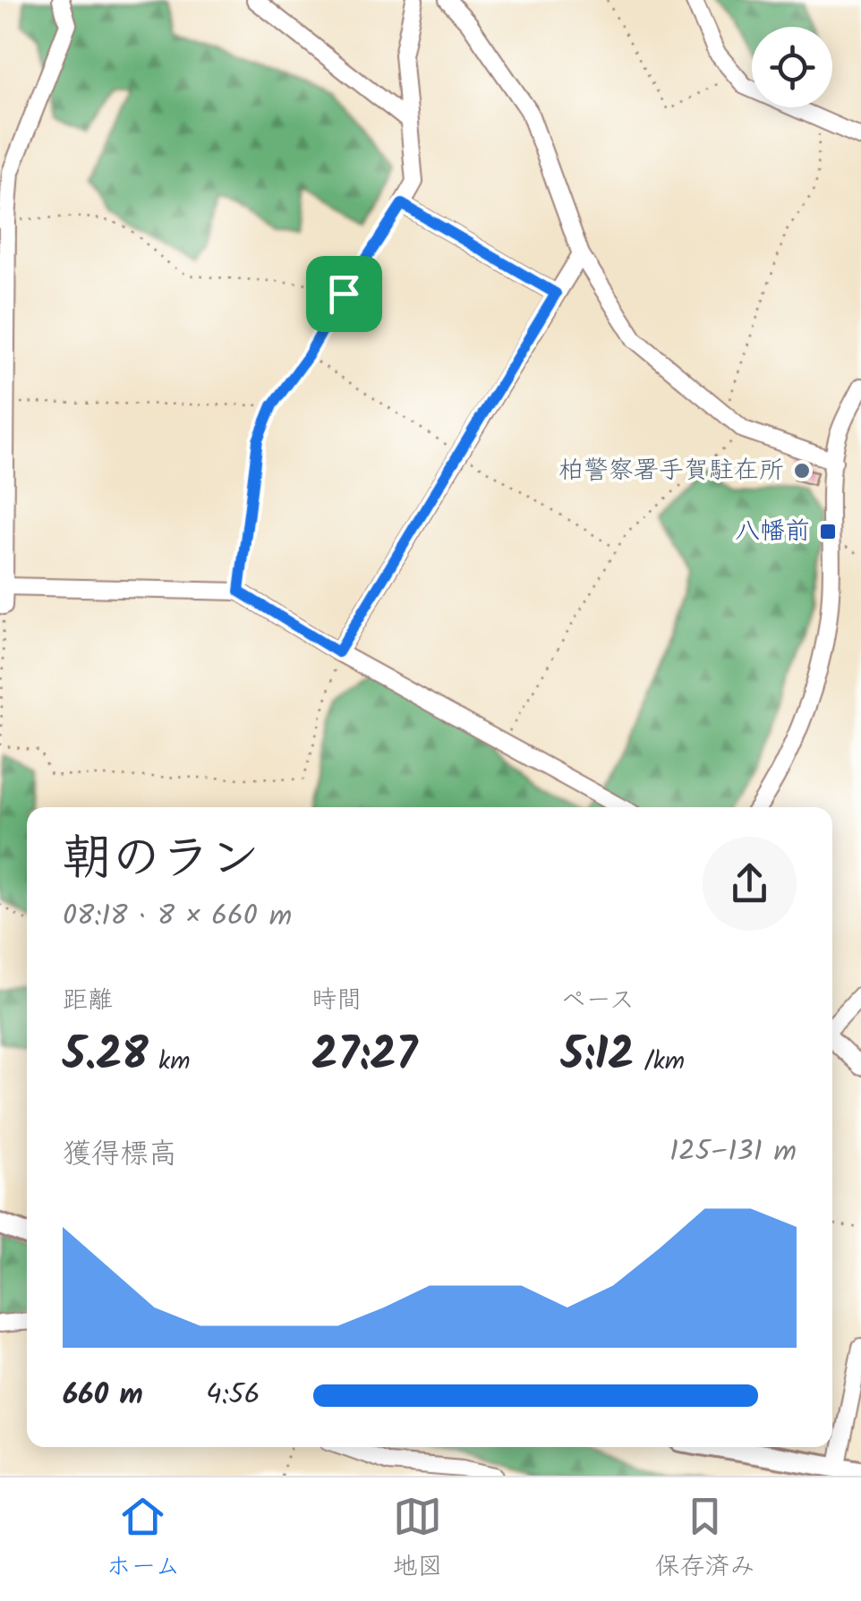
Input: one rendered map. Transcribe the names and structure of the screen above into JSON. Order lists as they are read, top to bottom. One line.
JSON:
{"places":{"other":["柏警察署手賀駐在所"],"transit":["八幡前"]},"page":{"heading":["朝のラン","08:18 · 8 × 660 m"],"stats":[["距離","5.28 km"],["時間","27:27"],["ペース","5:12 /km"]],"chart":["獲得標高","125–131 m"],"list":[{"name":"660 m","note":"4:56"}],"tabs":["ホーム","地図","保存済み"]}}
